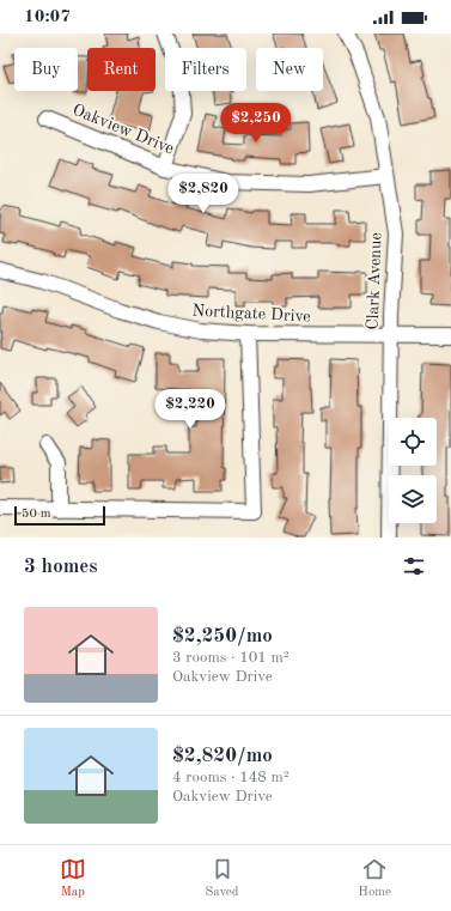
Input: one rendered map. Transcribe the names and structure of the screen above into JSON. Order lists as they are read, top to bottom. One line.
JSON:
{"streets":{"street":["Oakview Drive","Clark Avenue","Northgate Drive"]},"crossings":[["Oakview Drive","Clark Avenue"],["Clark Avenue","Northgate Drive"]],"scale_bar":"50 m","page":{"status":"10:07","chip":["Buy","Rent","Filters","New"],"price":["$2,250","$2,820","$2,220"],"scale":"50 m","heading":"3 homes","list":[{"name":"$2,250/mo","note":"3 rooms · 101 m² · Oakview Drive"},{"name":"$2,820/mo","note":"4 rooms · 148 m² · Oakview Drive"}],"tabs":["Map","Saved","Home"]}}
